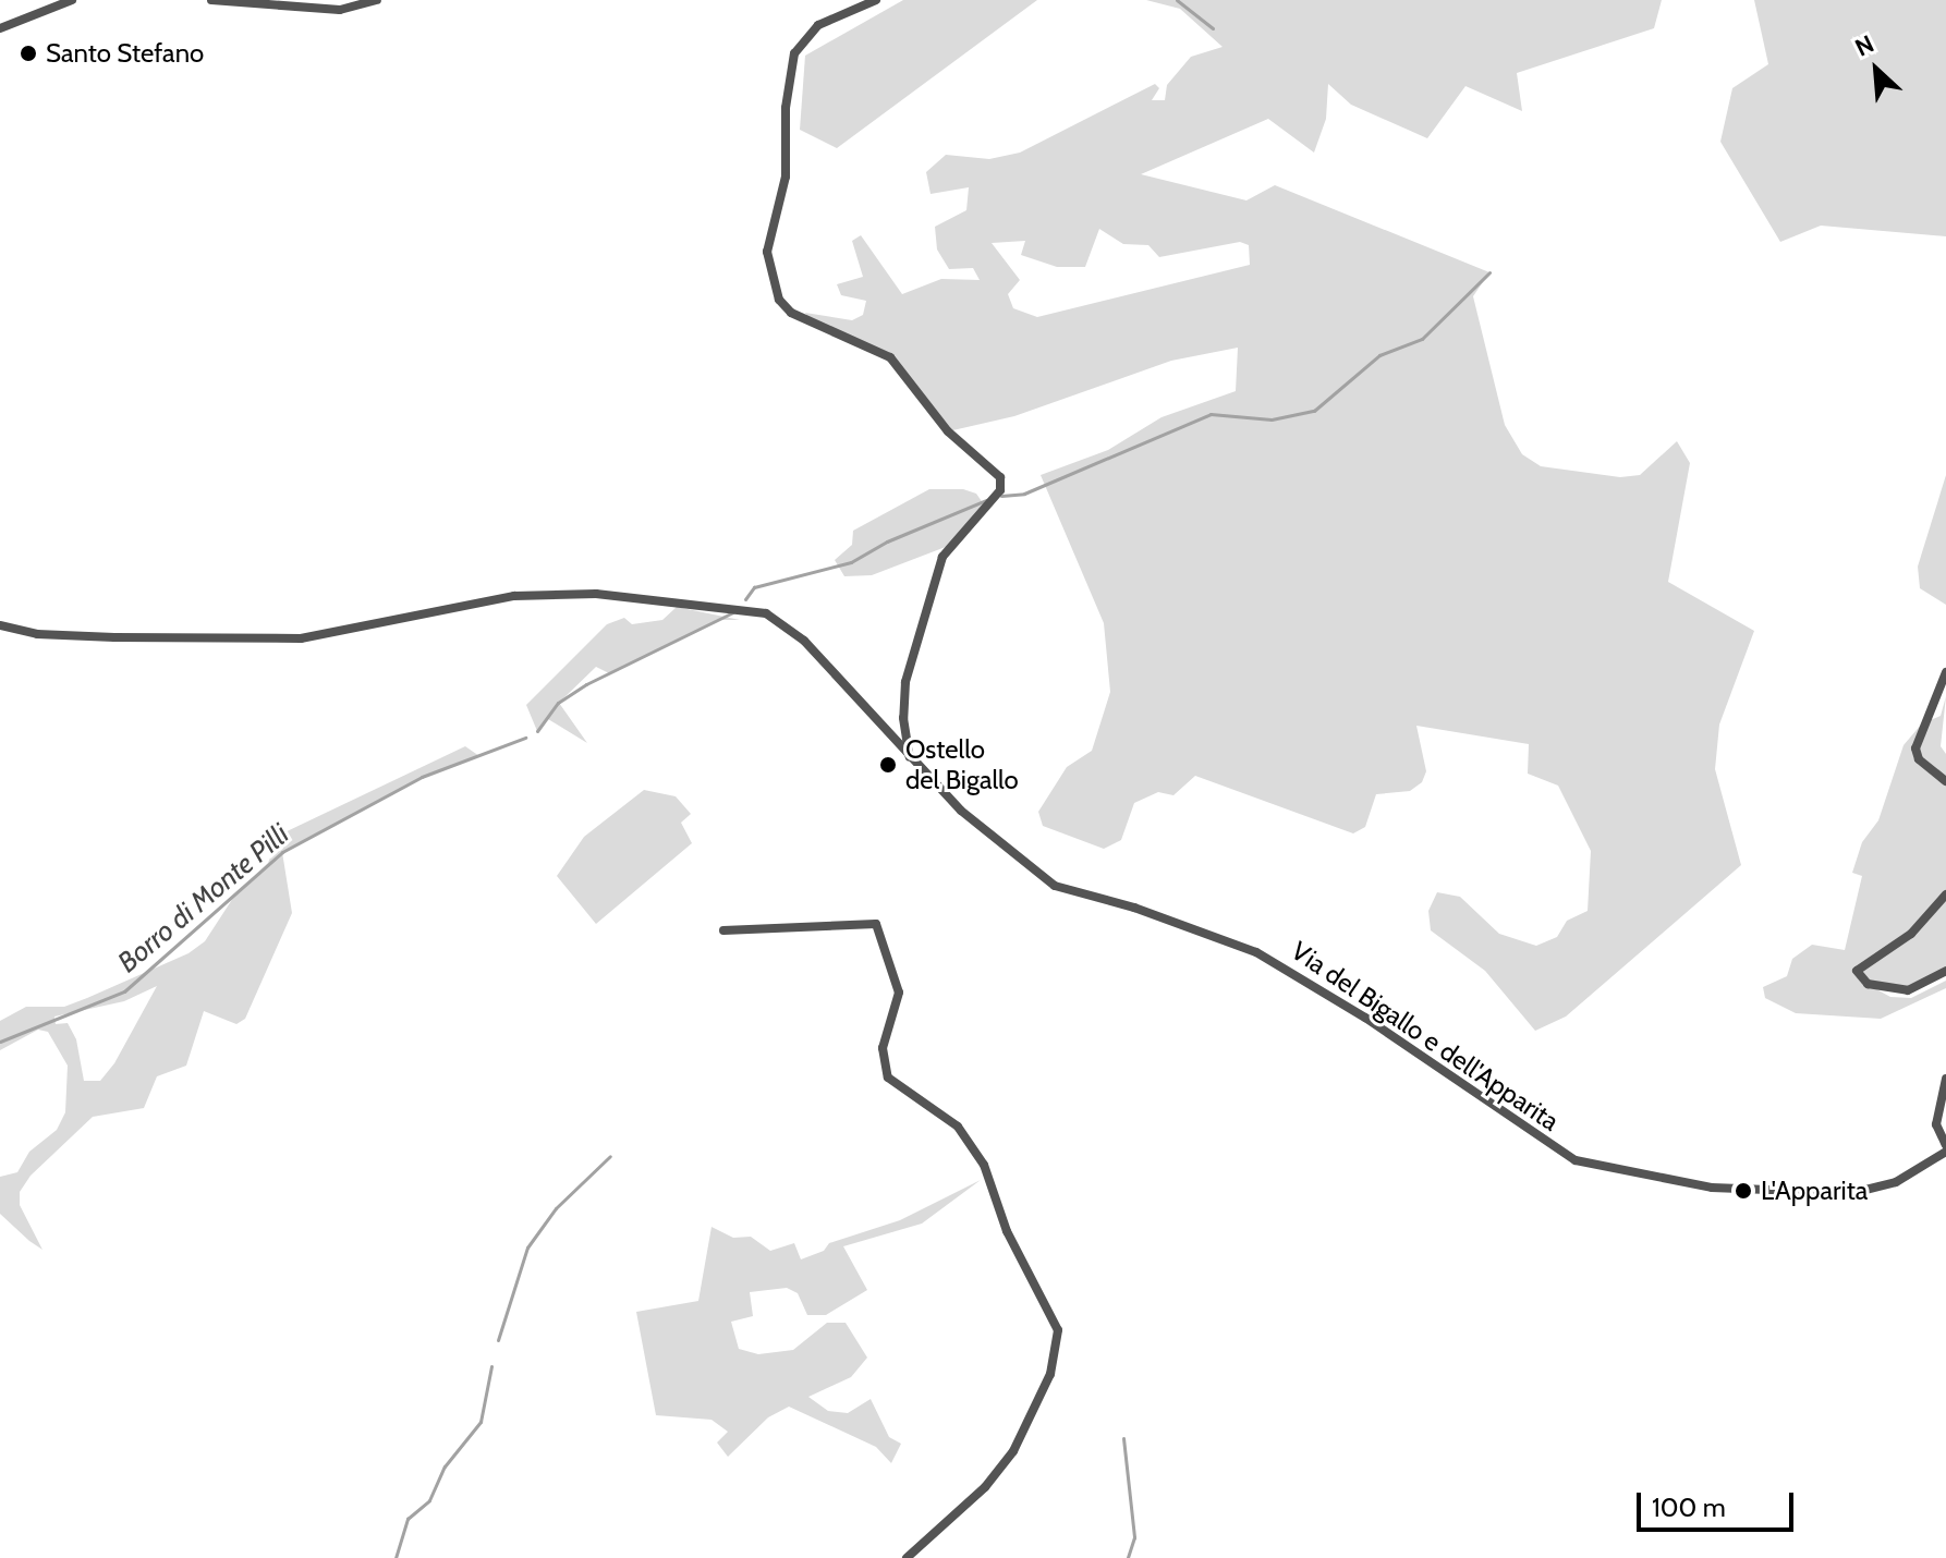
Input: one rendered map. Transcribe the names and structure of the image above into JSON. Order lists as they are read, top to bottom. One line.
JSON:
{"streets":{"street":["Via del Bigallo e dell'Apparita"]},"water":["Borro di Monte Pilli"],"places":["Santo Stefano","Ostello del Bigallo","L'Apparita"],"scale_bar":"100 m","north":"top left"}
